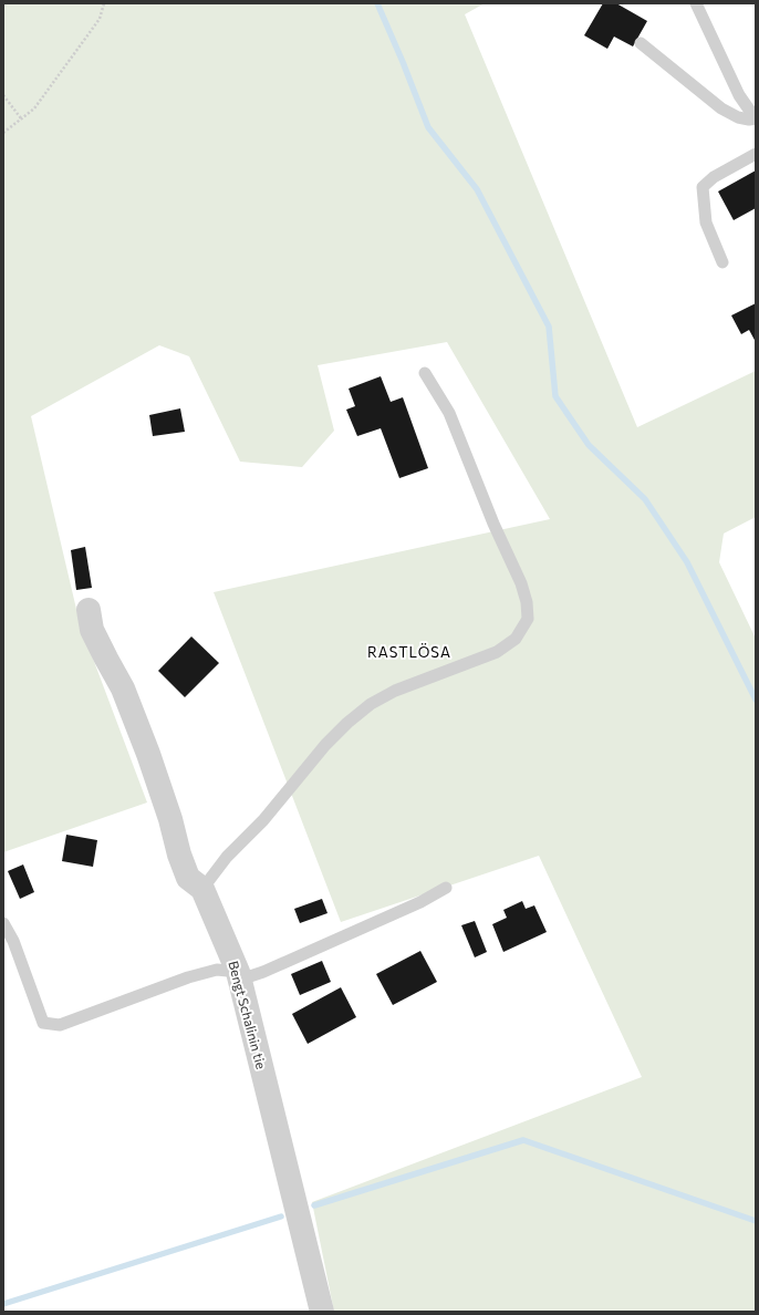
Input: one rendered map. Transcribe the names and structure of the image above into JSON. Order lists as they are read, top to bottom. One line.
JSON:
{"streets":{"street":["Bengt Schalinin tie"]},"districts":["RASTLÖSA"]}
